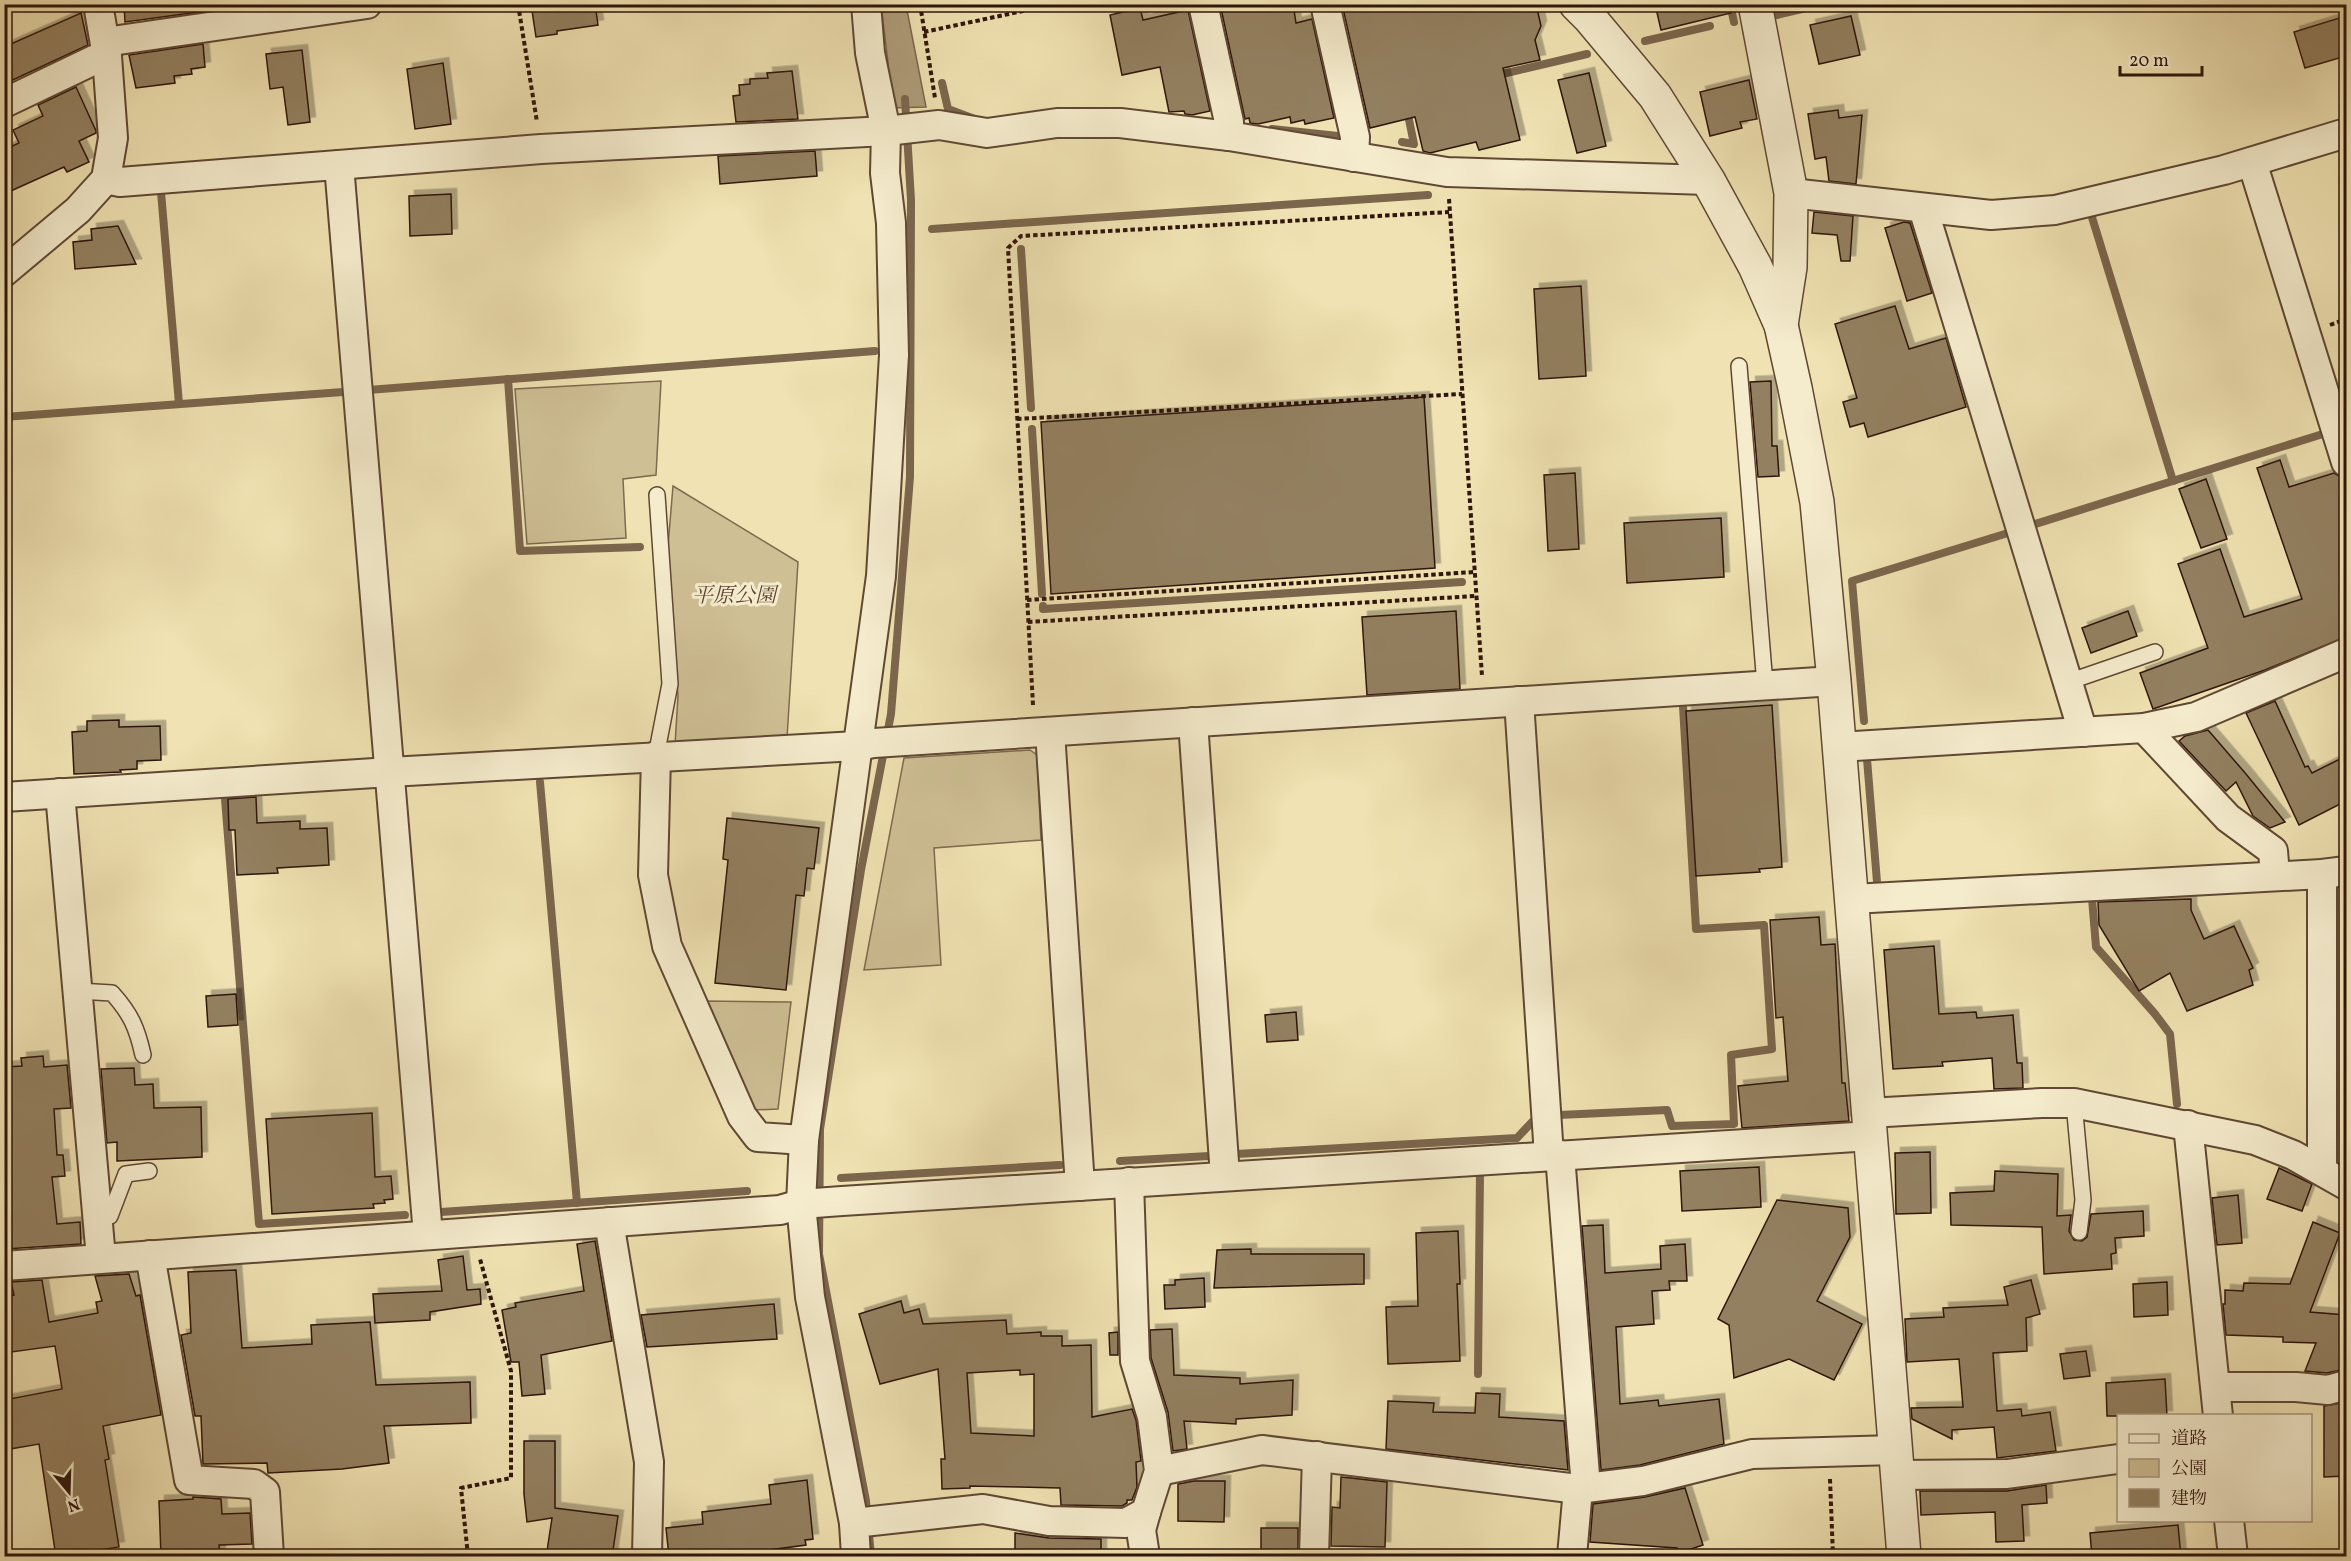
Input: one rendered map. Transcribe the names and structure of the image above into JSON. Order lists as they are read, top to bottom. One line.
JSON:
{"parks":["平原公園"],"legend":["道路","公園","建物"],"scale_bar":"20 m","north":"bottom"}
